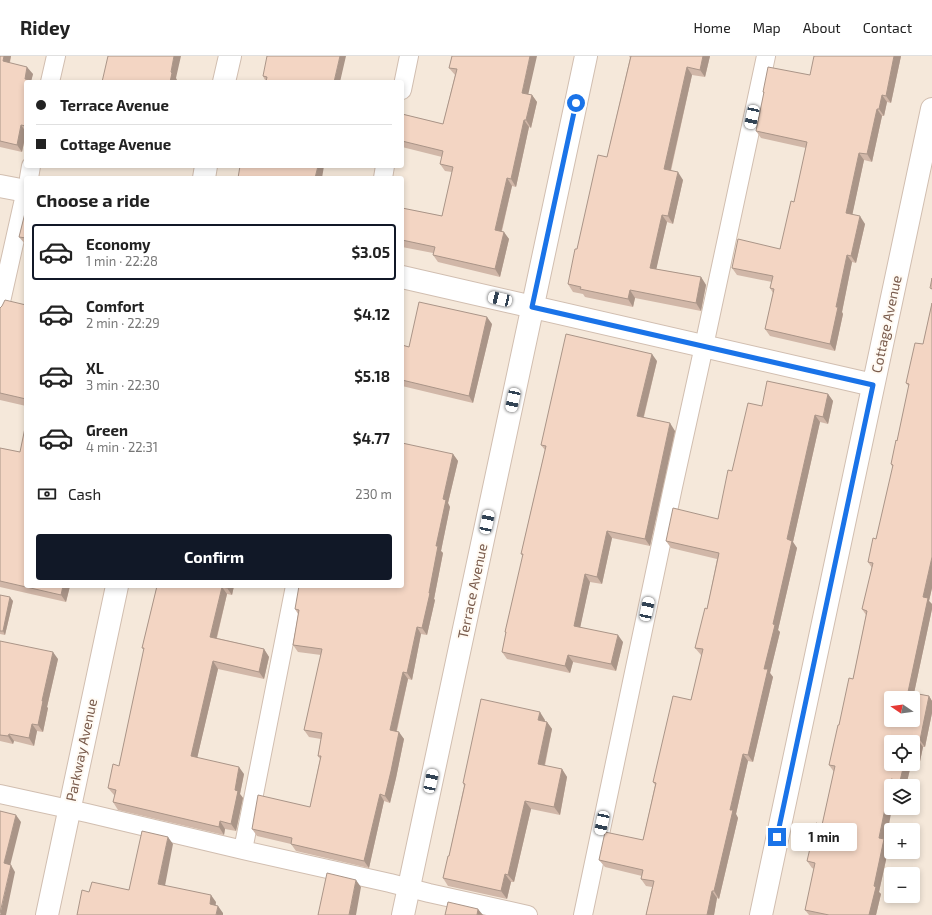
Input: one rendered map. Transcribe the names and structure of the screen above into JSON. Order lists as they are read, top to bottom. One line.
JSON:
{"streets":{"street":["Cottage Avenue","Terrace Avenue","Parkway Avenue"]},"north":"left","page":{"header":"Ridey","nav":["Home","Map","About","Contact"],"banner":["Terrace Avenue","Cottage Avenue"],"heading":"Choose a ride","list":[{"name":"Economy","note":"1 min · 22:28","value":"$3.05"},{"name":"Comfort","note":"2 min · 22:29","value":"$4.12"},{"name":"XL","note":"3 min · 22:30","value":"$5.18"},{"name":"Green","note":"4 min · 22:31","value":"$4.77"}],"pay":["Cash","230 m"],"buttons":"Confirm","map_buttons":["+","−"],"bubble":"1 min"}}
